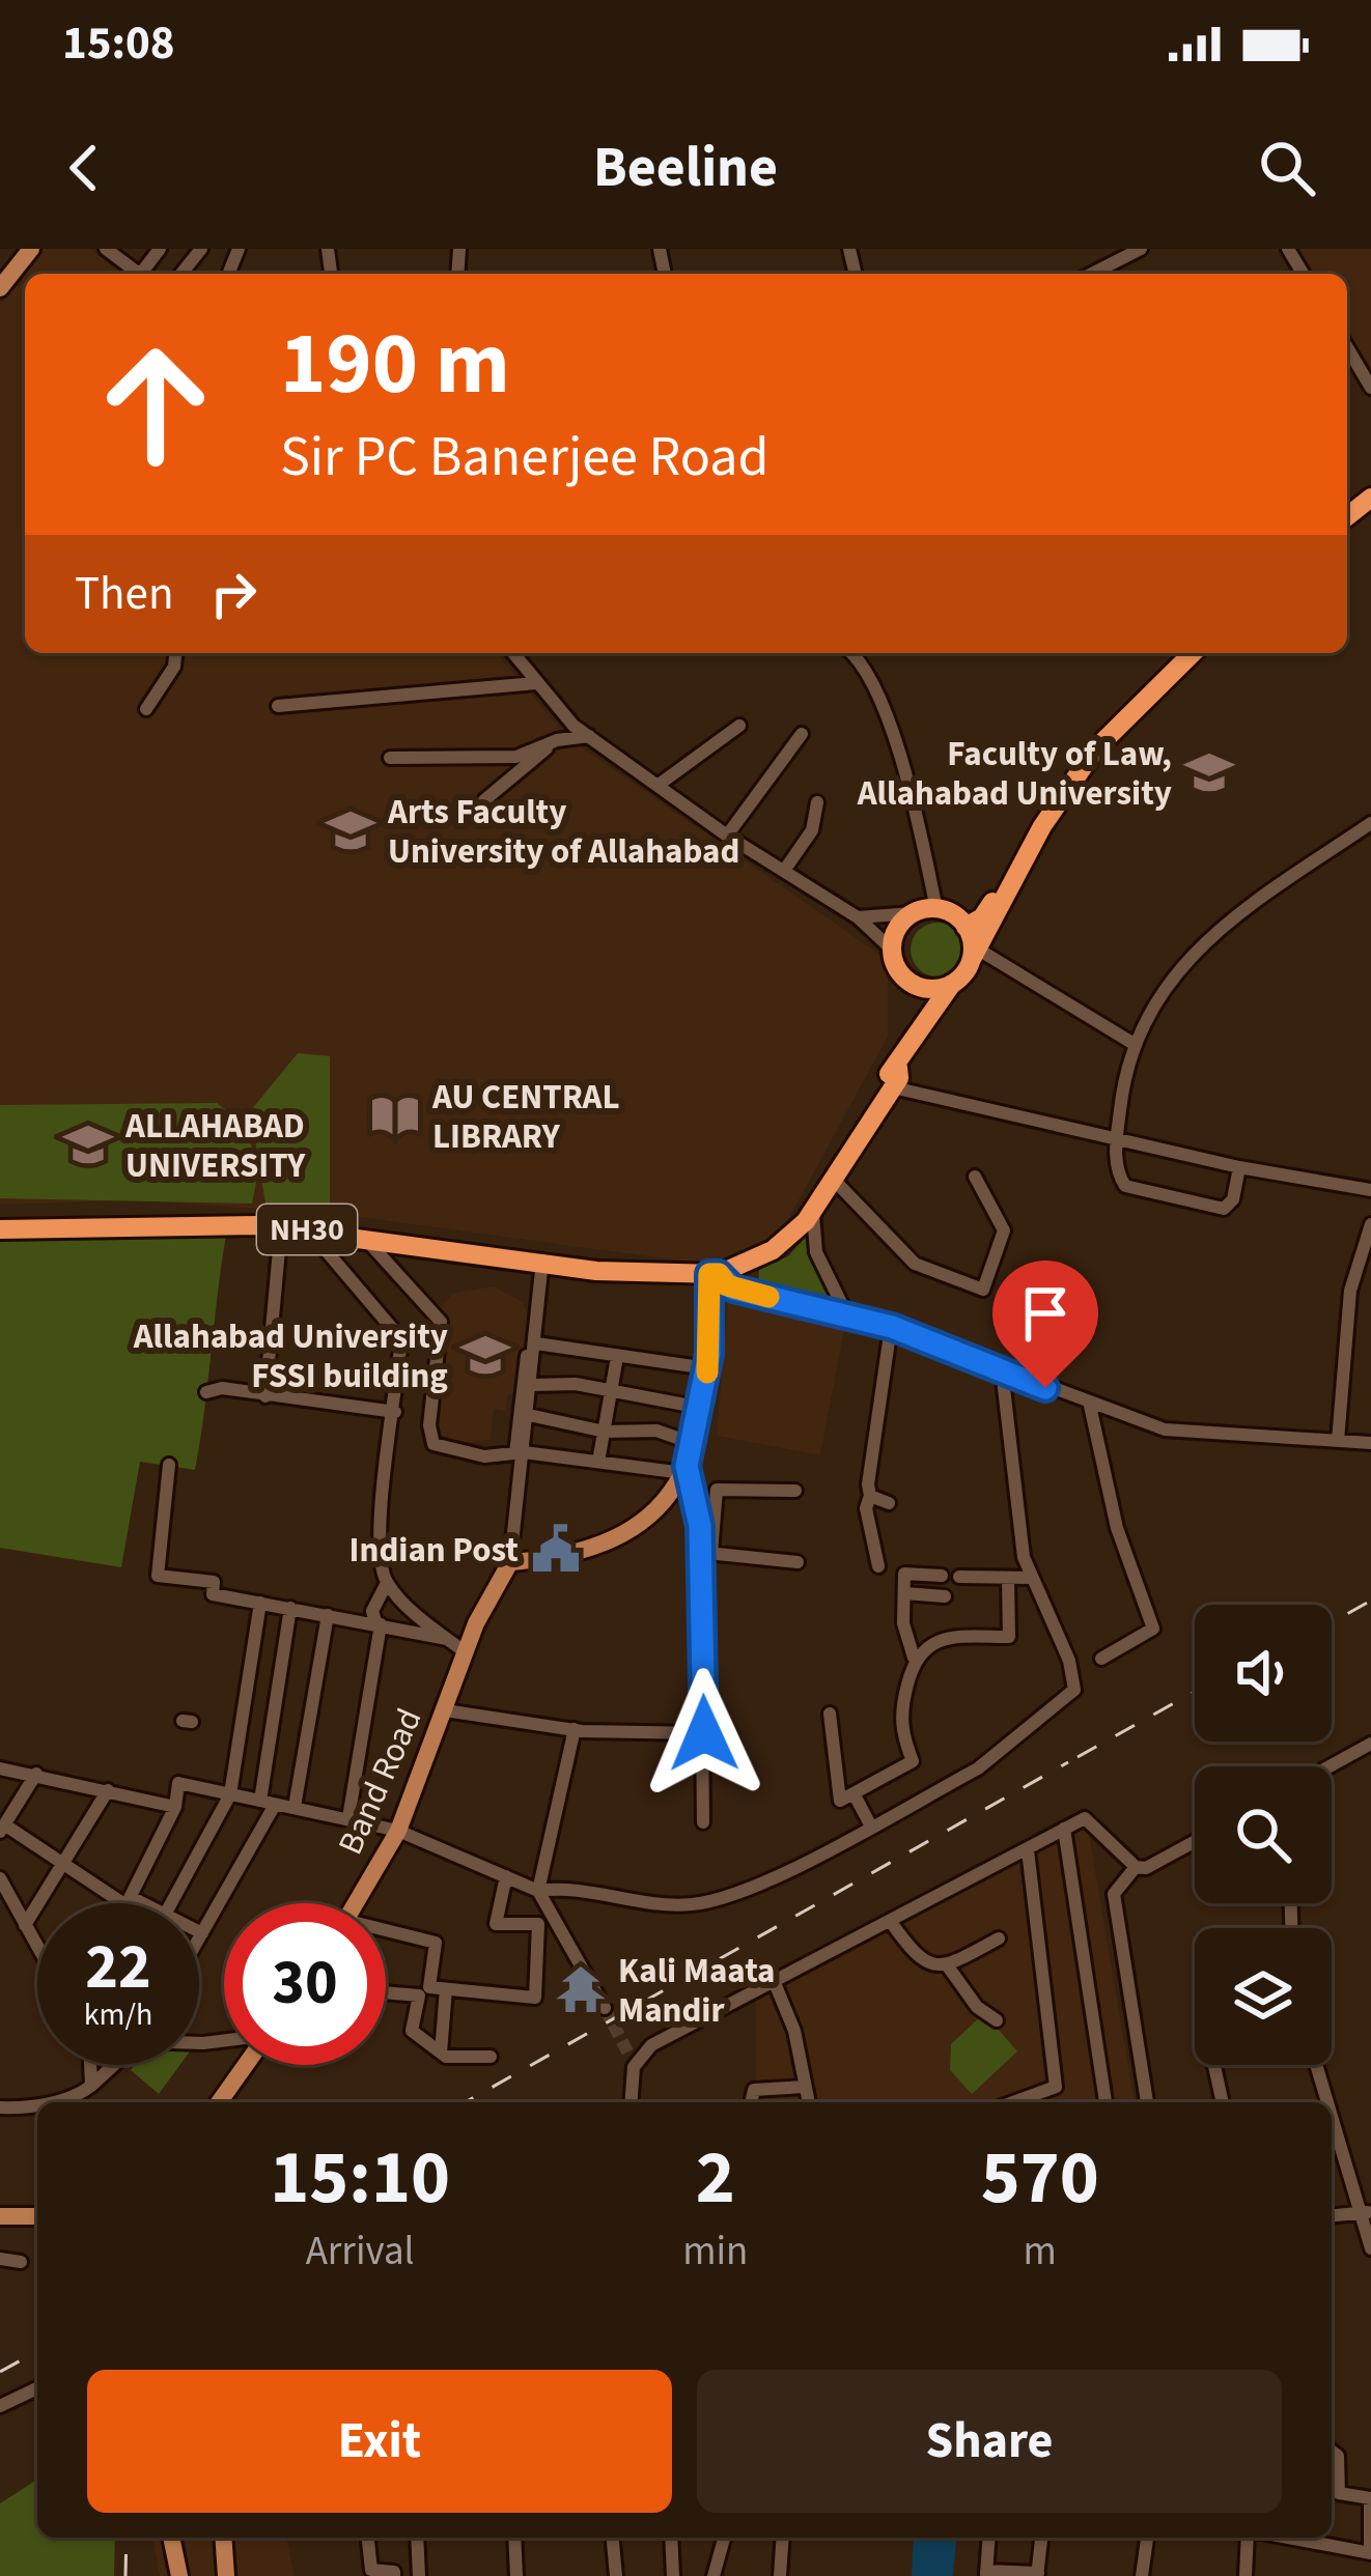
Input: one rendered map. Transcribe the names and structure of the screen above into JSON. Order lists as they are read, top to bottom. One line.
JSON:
{"streets":{"highway":["NH30"],"main road":["Band Road"]},"places":{"school or university":["Faculty of Law, Allahabad University","Arts Faculty University of Allahabad","ALLAHABAD UNIVERSITY","Allahabad University FSSI building"],"library":["AU CENTRAL LIBRARY"],"public building":["Indian Post"],"temple":["Kali Maata Mandir"]},"page":{"status":"15:08","header":"Beeline","turn":["190 m","Sir PC Banerjee Road"],"then":"Then","speed":"22 km/h","limit":"30","eta":["15:10","Arrival","2","min","570","m"],"buttons":["Exit","Share"]}}
